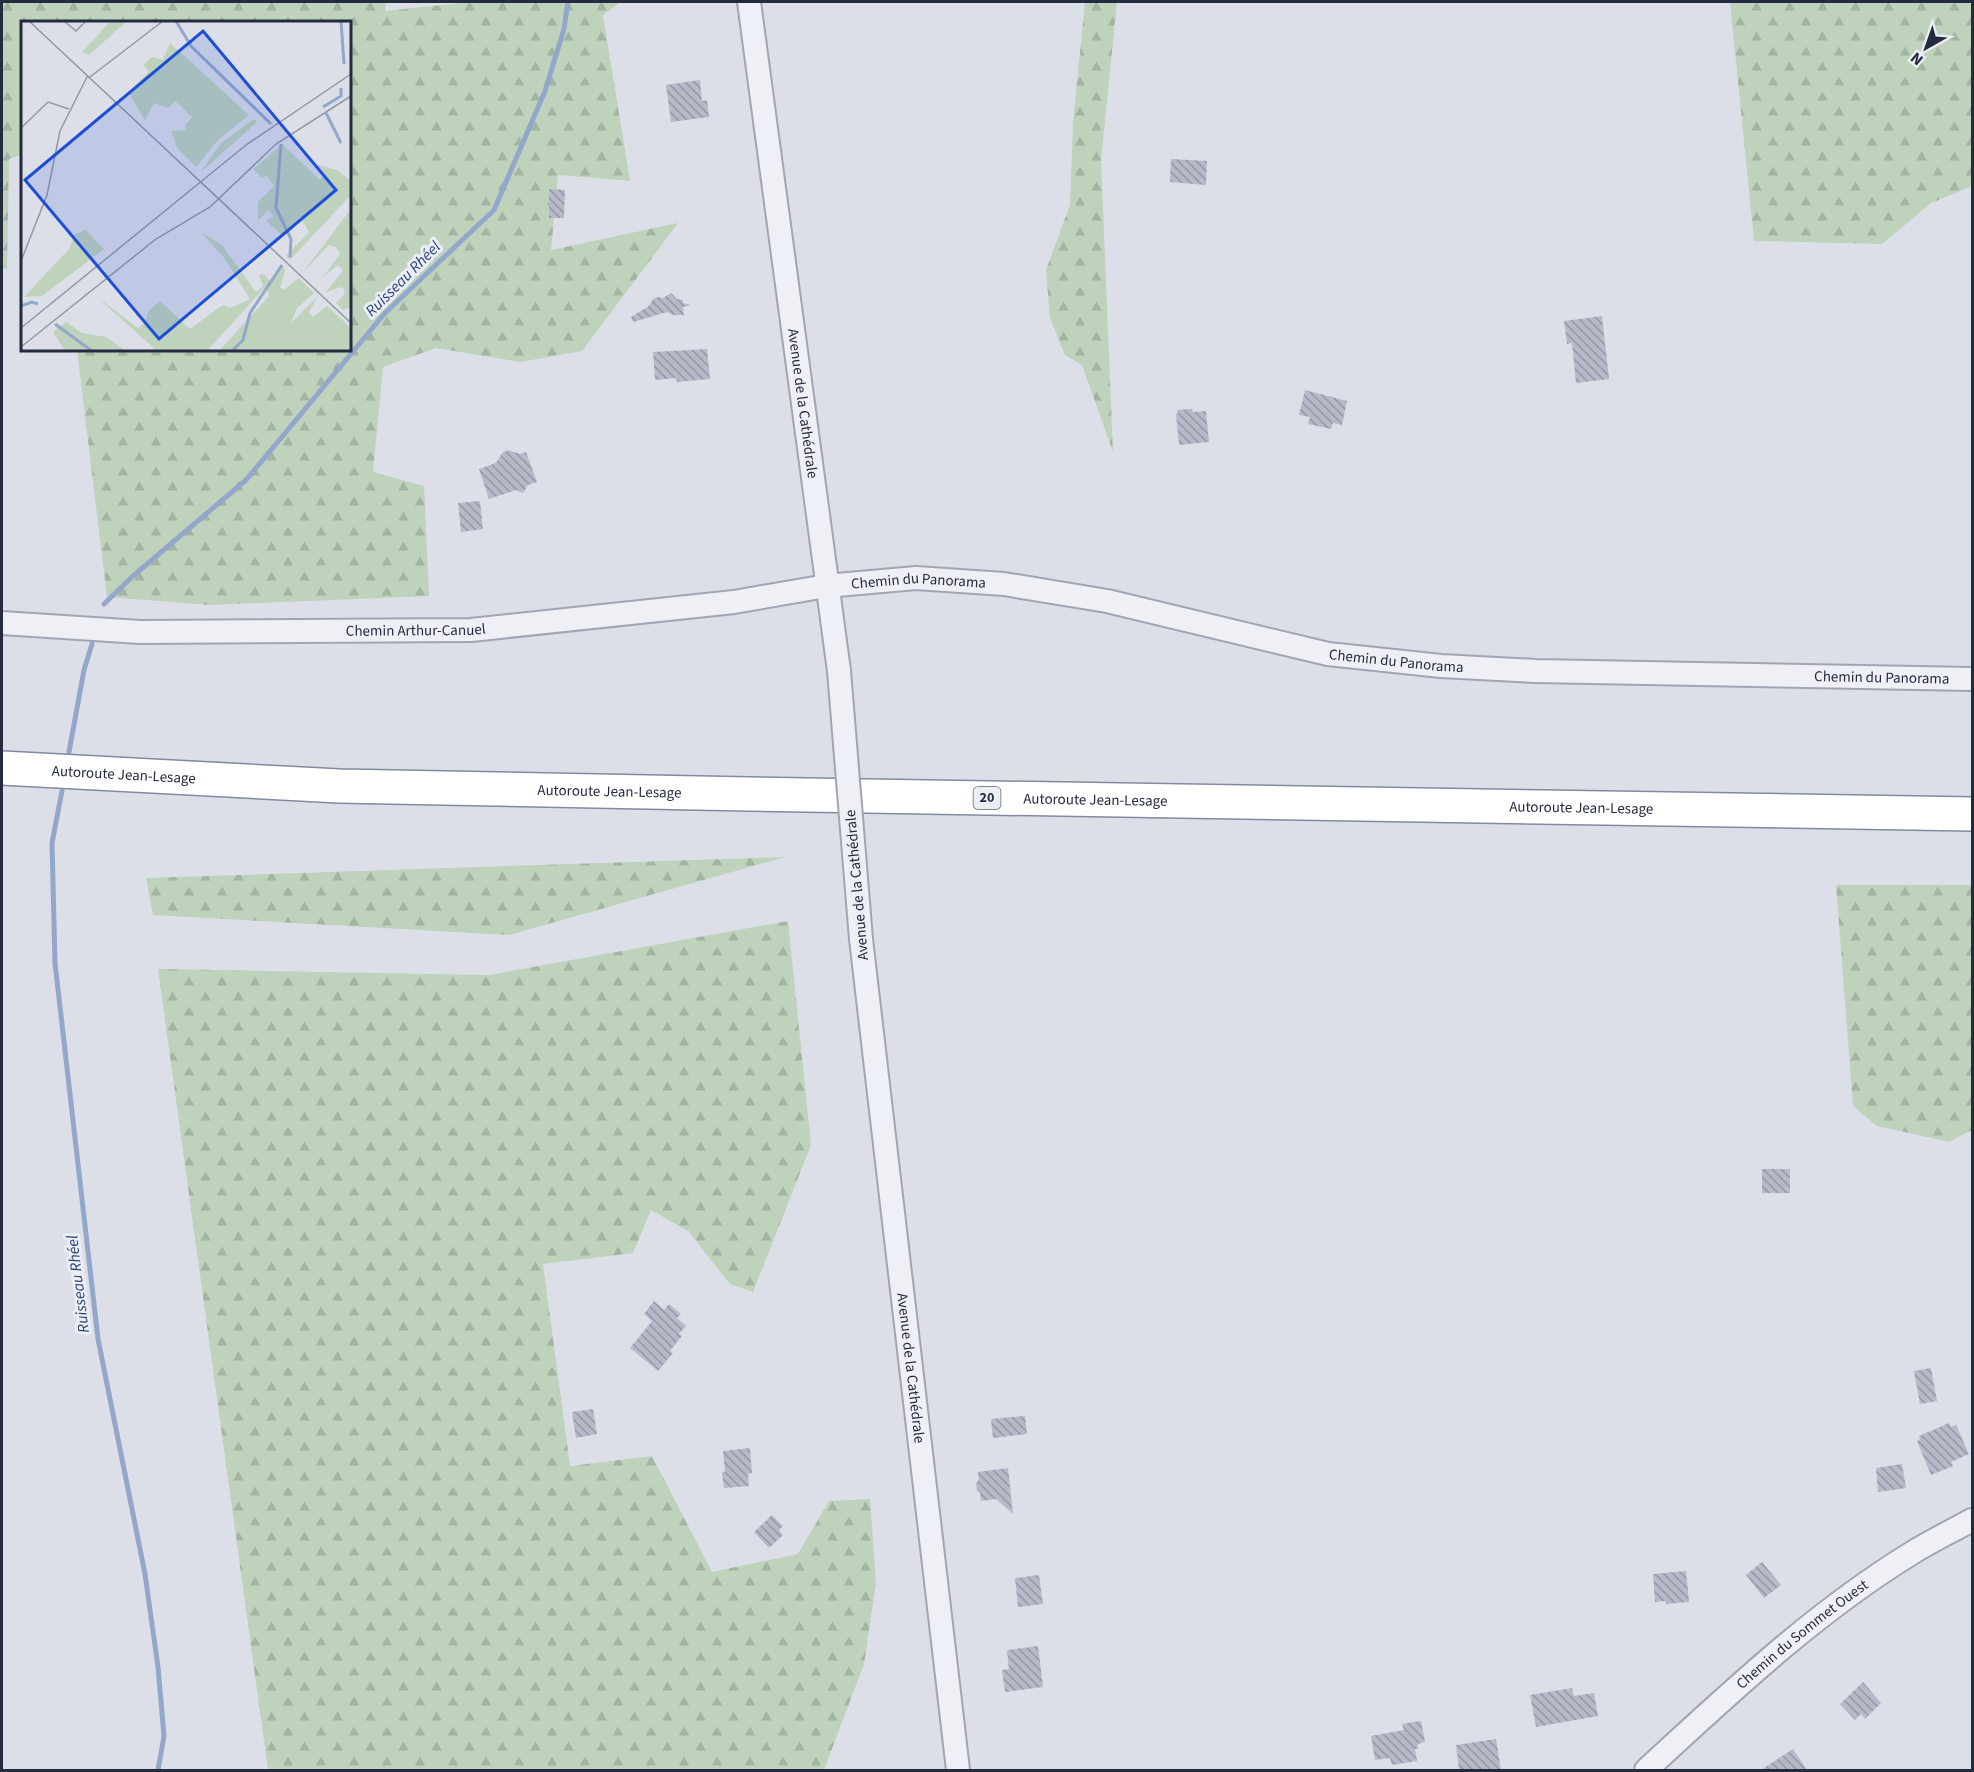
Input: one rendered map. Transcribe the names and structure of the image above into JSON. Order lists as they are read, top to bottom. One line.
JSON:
{"streets":{"highway":["Autoroute Jean-Lesage","20"],"street":["Avenue de la Cathédrale","Chemin du Panorama","Chemin Arthur-Canuel","Chemin du Sommet Ouest"]},"crossings":[["Avenue de la Cathédrale","Chemin du Panorama"],["Avenue de la Cathédrale","Chemin Arthur-Canuel"],["Chemin du Panorama","Chemin Arthur-Canuel"]],"water":["Ruisseau Rhéel"],"north":"bottom left"}
